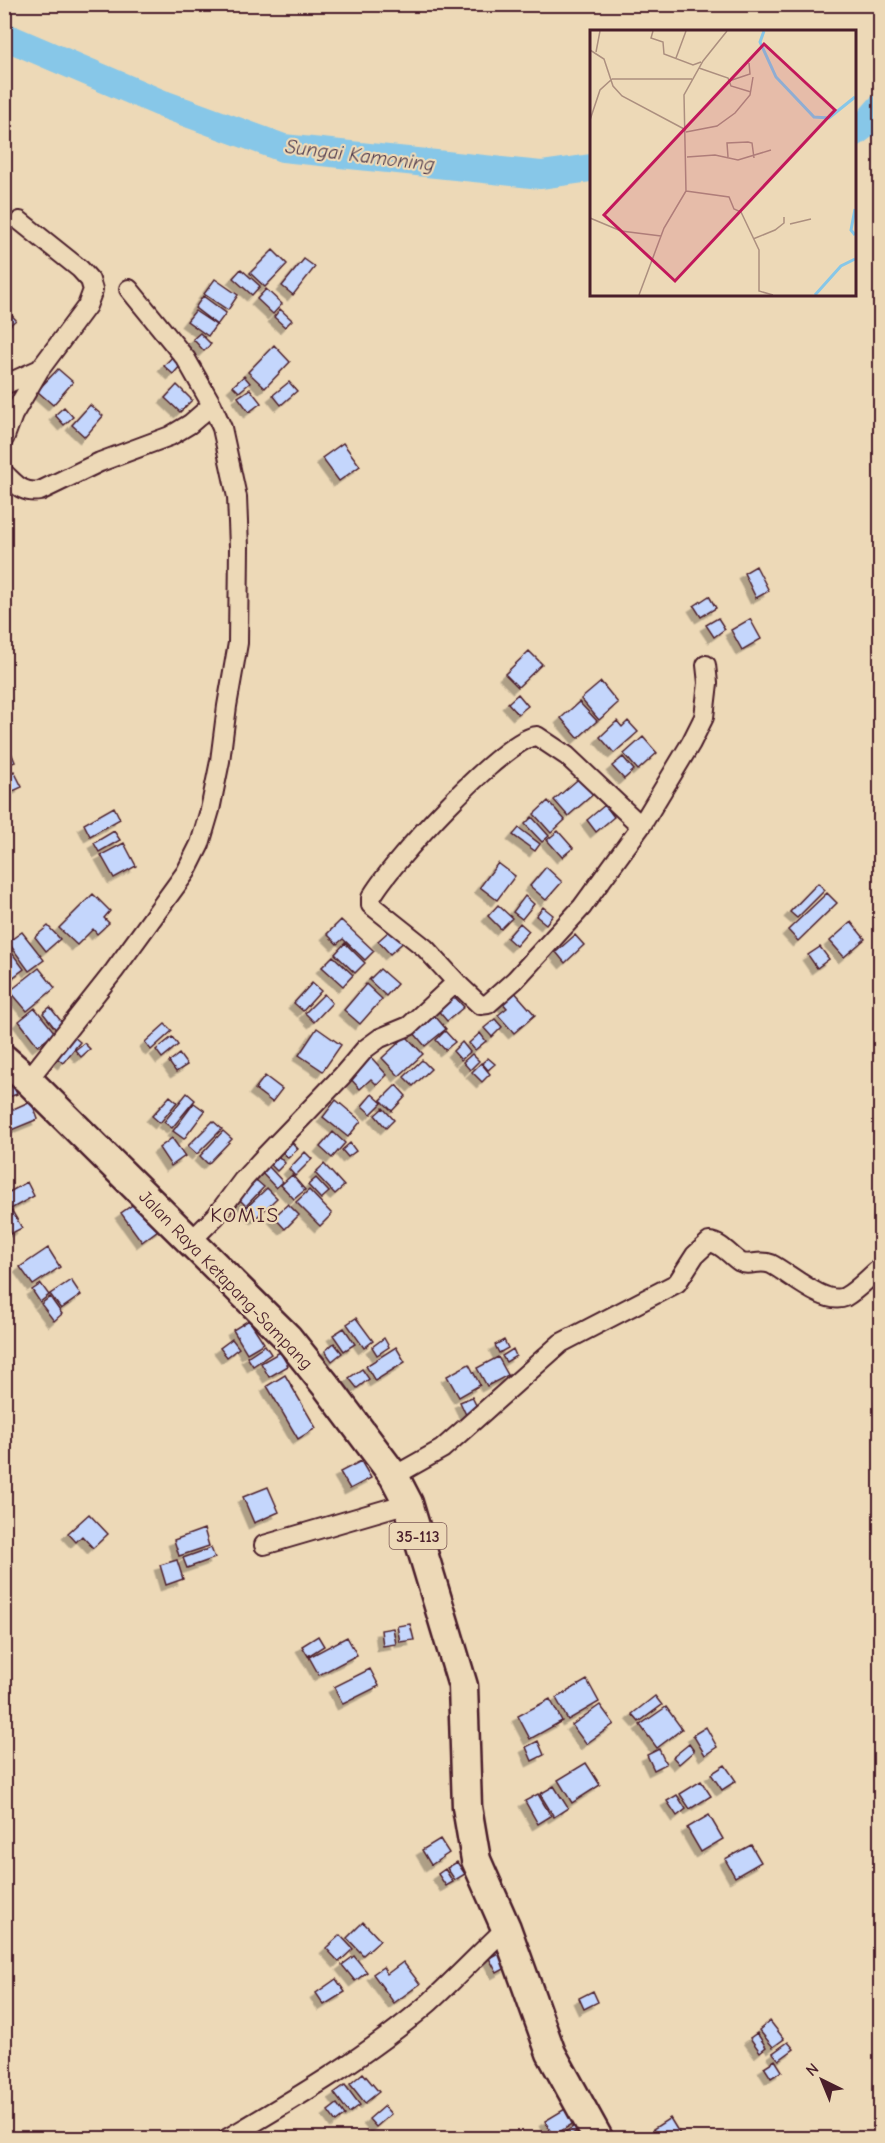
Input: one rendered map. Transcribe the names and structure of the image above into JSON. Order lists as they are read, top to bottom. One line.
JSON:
{"streets":{"main road":["Jalan Raya Ketapang-Sampang","35-113"]},"districts":["KOMIS"],"water":["Sungai Kamoning"],"north":"top left"}
